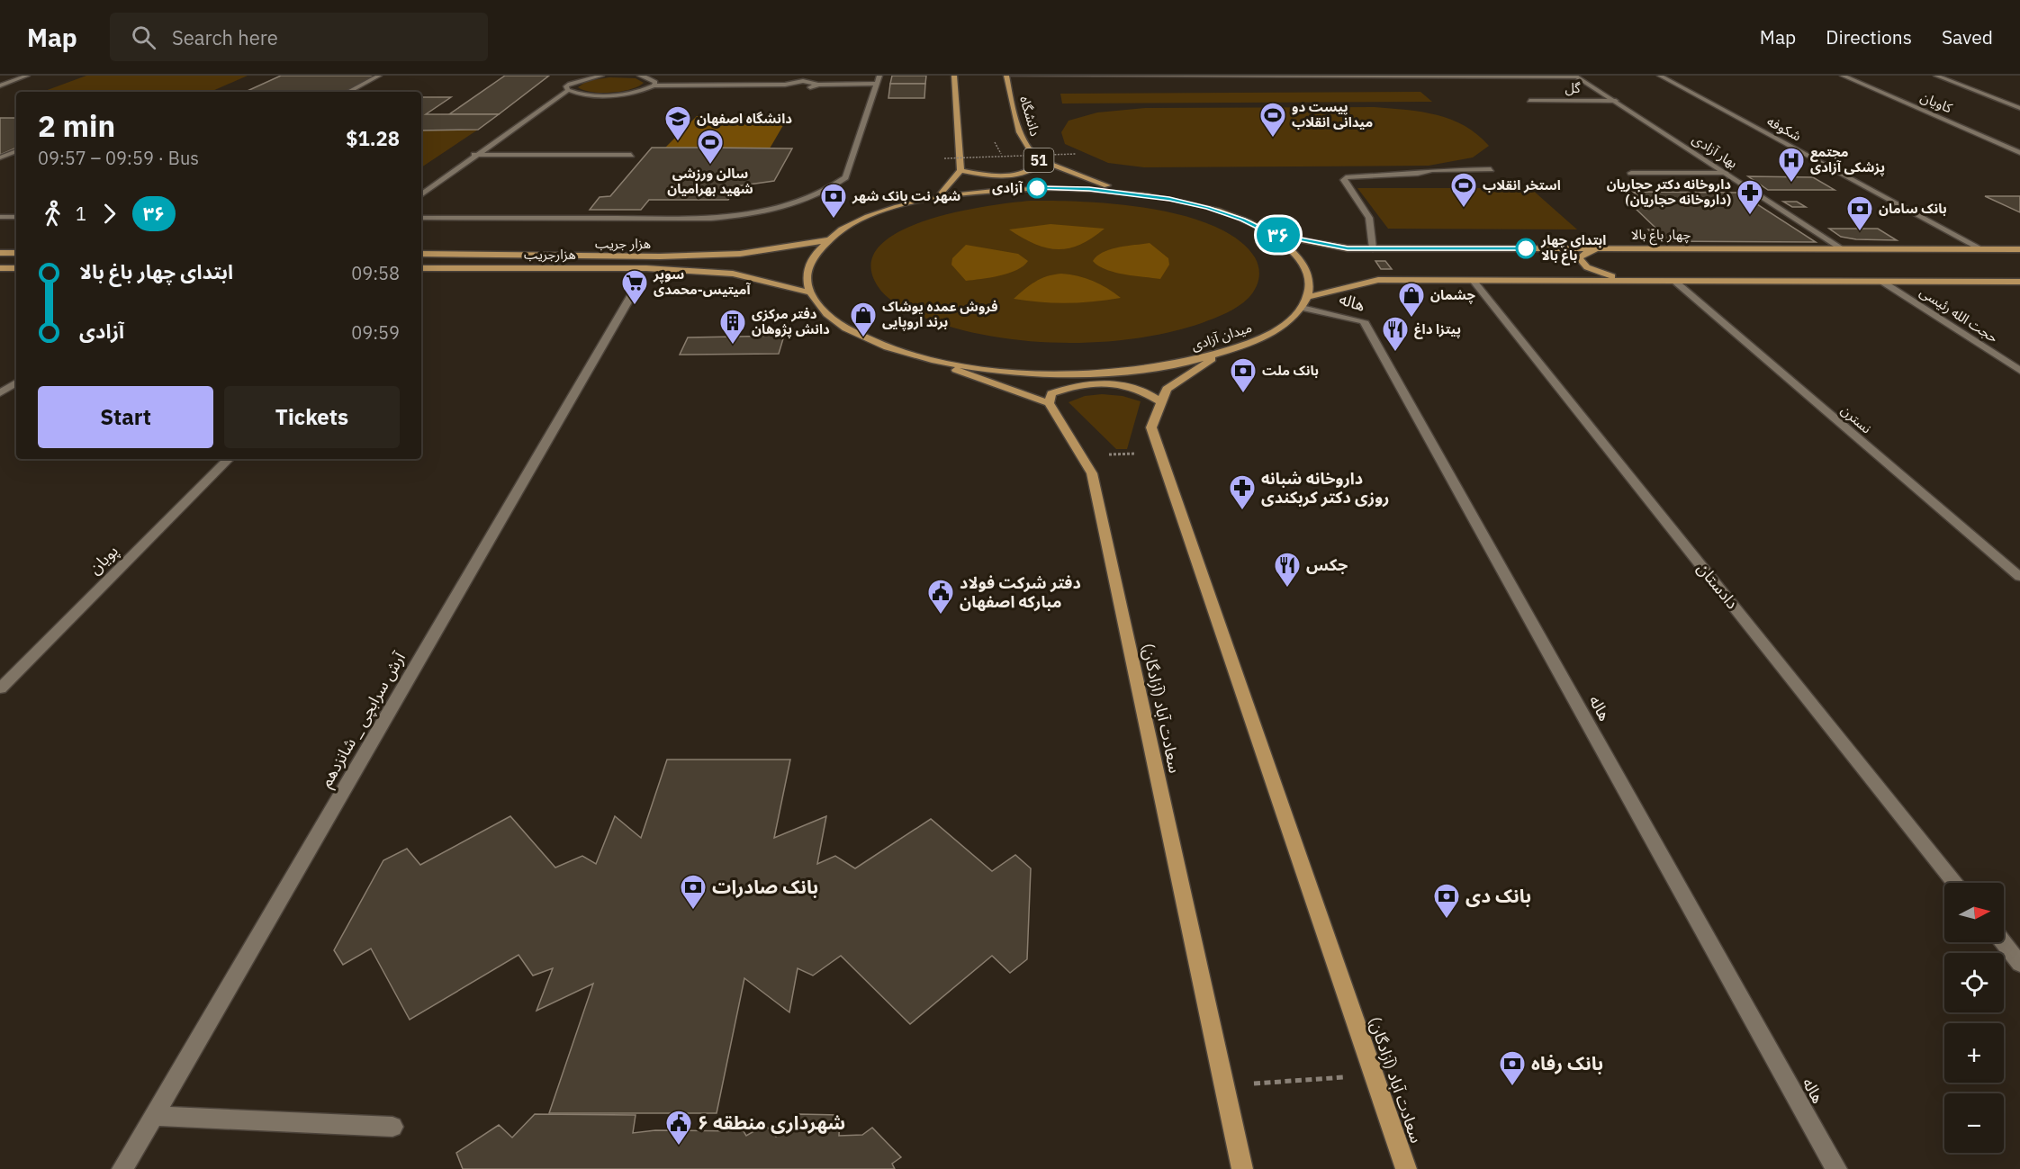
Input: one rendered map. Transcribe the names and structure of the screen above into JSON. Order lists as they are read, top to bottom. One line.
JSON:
{"streets":{"main road":["دانشگاه","51","چهار باغ بالا","هزار جریب","هزارجریب","میدان آزادی","سعادت آباد (آزادگان)"],"street":["گل","کاویان","شکوفه","بهار آزادی","هاله","حجت الله رئیسی","نسترن","پویان","دادستان","آرش سرابچی _ شانزدهم"]},"crossings":[["گل","بهار آزادی"],["شکوفه","چهار باغ بالا"],["بهار آزادی","چهار باغ بالا"],["هزارجریب","میدان آزادی"],["هاله","میدان آزادی"],["میدان آزادی","سعادت آباد (آزادگان)"]],"places":{"sports":["پیست دو میدانی انقلاب","سالن ورزشی شهید بهرامیان","استخر انقلاب"],"school or university":["دانشگاه اصفهان"],"hospital":["مجتمع پزشکی آزادی"],"other":["آزادی","ابتدای چهار باغ بالا"],"pharmacy":["داروخانه دکتر حجاریان (داروخانه حجاریان)","داروخانه شبانه روزی دکتر کربکندی"],"bank":["شهر نت بانک شهر","بانک سامان","بانک ملت","بانک صادرات","بانک دی","بانک رفاه"],"supermarket":["سوپر آمیتیس-محمدی"],"shop":["چشمان","فروش عمده پوشاک برند اروپایی"],"building":["دفتر مرکزی دانش پژوهان"],"restaurant":["پیتزا داغ","جکس"],"public building":["دفتر شرکت فولاد مبارکه اصفهان","شهرداری منطقه ۶"]},"lines":["bus line ۳۶"],"north":"right","page":{"header":"Map","search":"Search here","nav":["Map","Directions","Saved"],"on_map":"۳۶","heading":["2 min","09:57 – 09:59 · Bus","$1.28"],"legs":["1","۳۶"],"list":[{"name":"ابتدای چهار باغ بالا","value":"09:58"},{"name":"آزادی","value":"09:59"}],"buttons":["Start","Tickets"],"map_buttons":["+","−"]}}
